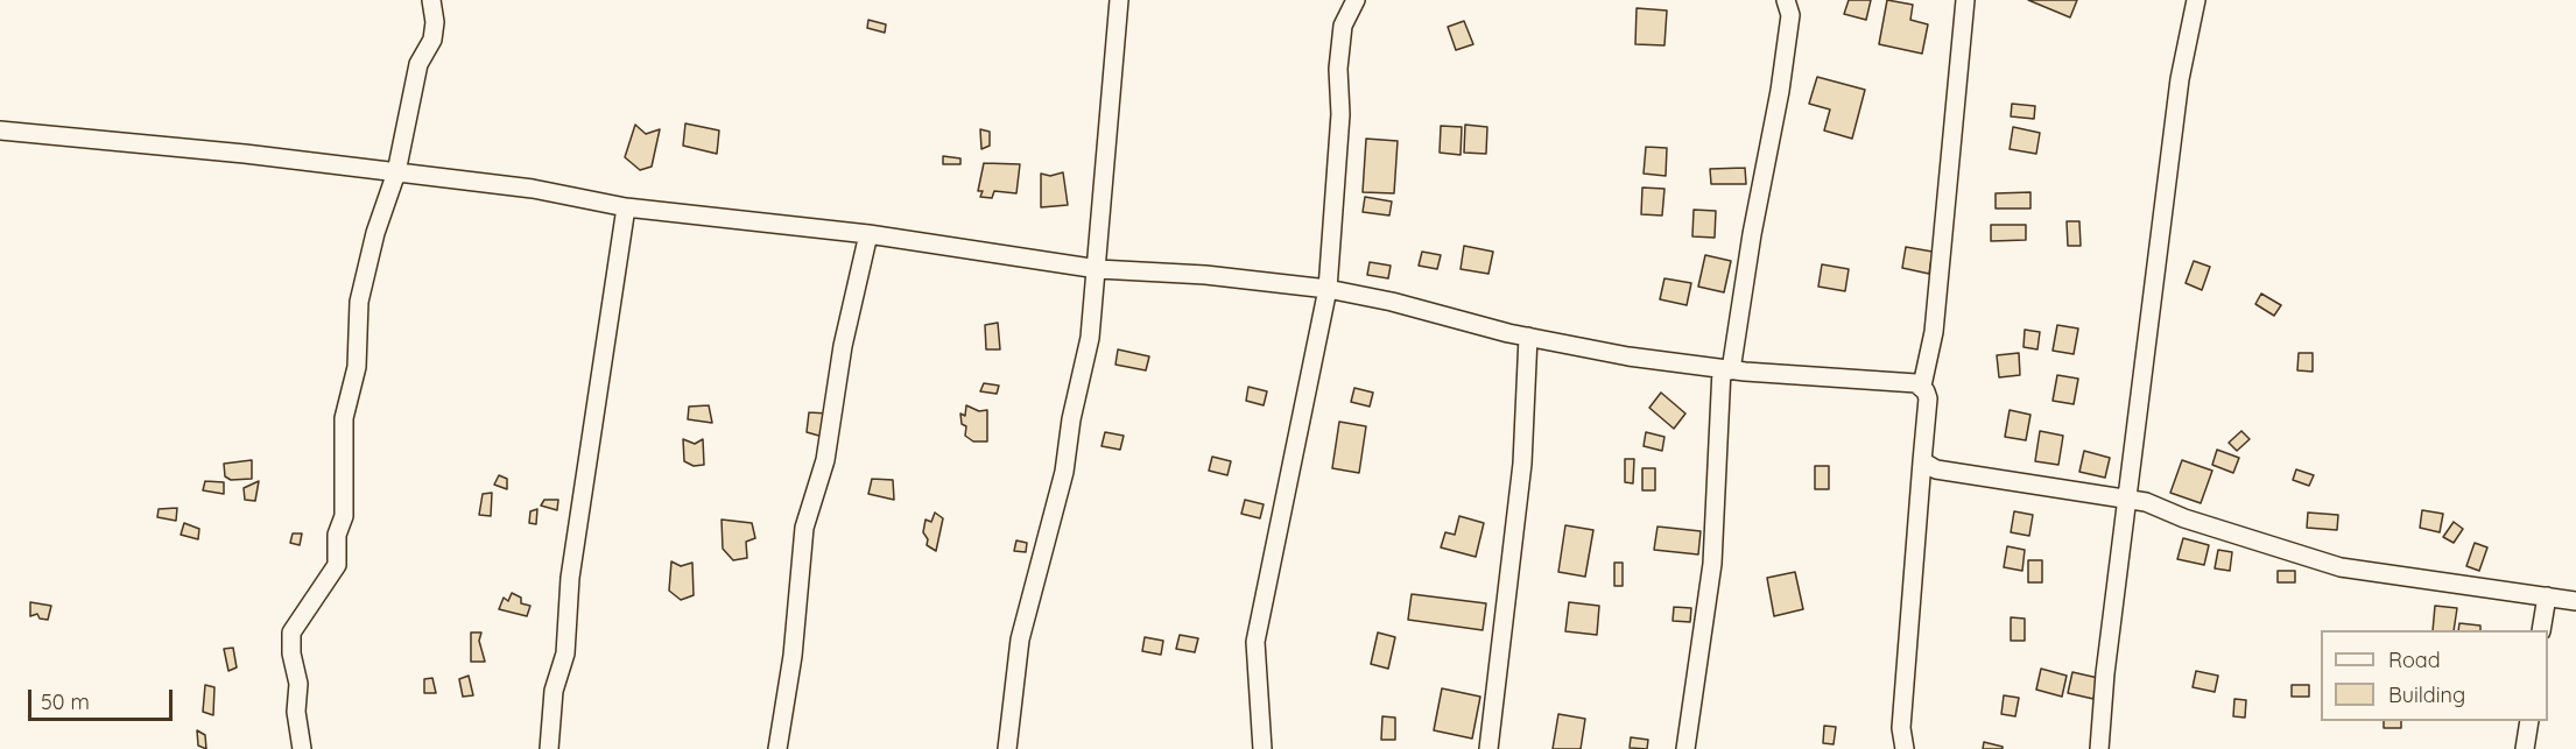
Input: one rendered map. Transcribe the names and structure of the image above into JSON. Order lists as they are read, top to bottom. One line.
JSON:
{"legend":["Road","Building"],"scale_bar":"50 m"}
